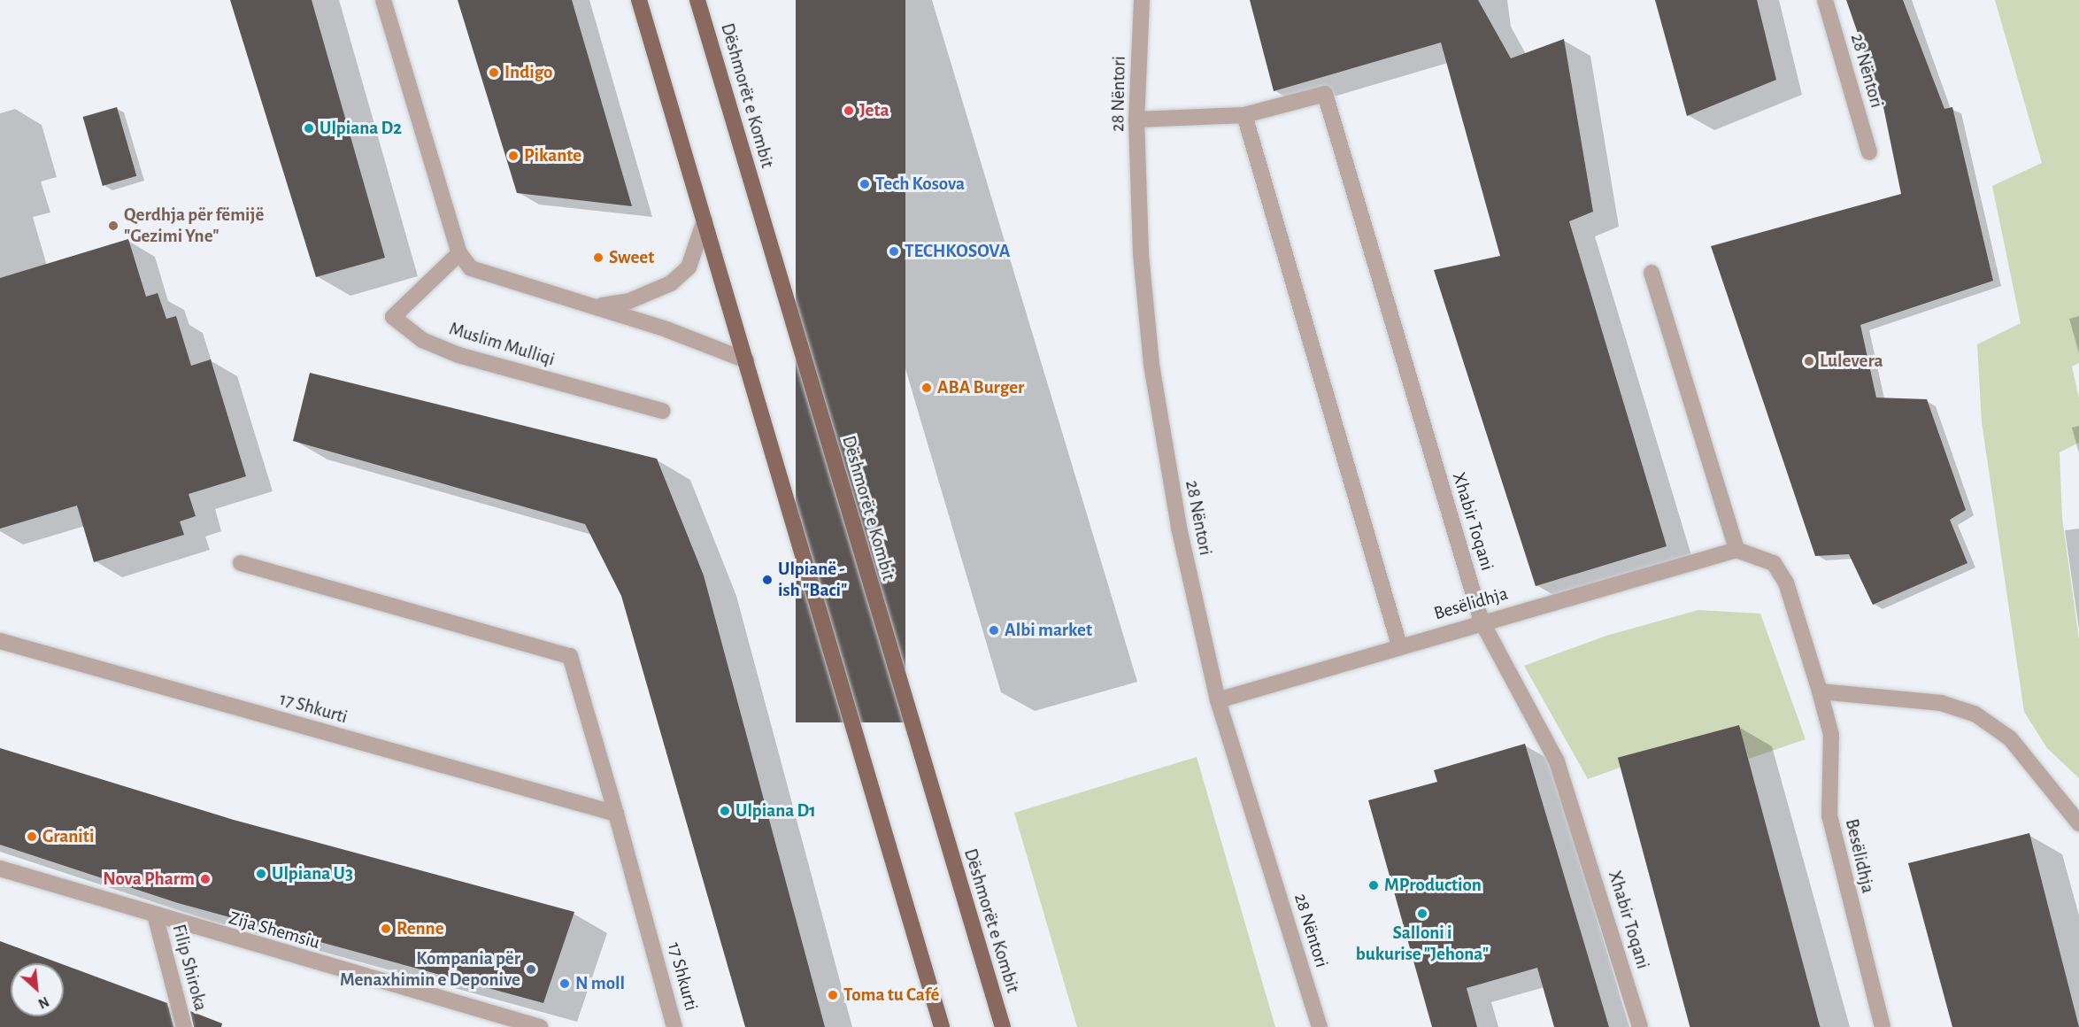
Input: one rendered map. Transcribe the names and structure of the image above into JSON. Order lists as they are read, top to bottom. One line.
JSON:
{"streets":{"main road":["Dëshmorët e Kombit"],"street":["28 Nëntori","Muslim Mulliqi","Xhabir Toqani","Besëlidhja","17 Shkurti","Zija Shemsiu","Filip Shiroka"]},"crossings":[["28 Nëntori","Xhabir Toqani"],["28 Nëntori","Besëlidhja"],["Xhabir Toqani","Besëlidhja"],["Zija Shemsiu","Filip Shiroka"]],"places":["Indigo","Jeta","Ulpiana D2","Pikante","Tech Kosova","Qerdhja për fëmijë \"Gezimi Yne\"","TECHKOSOVA","Sweet","Lulevera","ABA Burger","Ulpianë - ish \"Baci\"","Albi market","Ulpiana D1","Graniti","Ulpiana U3","Nova Pharm","MProduction","Salloni i bukurise \"Jehona\"","Renne","Kompania për Menaxhimin e Deponive","N moll","Toma tu Café"],"north":"bottom right"}
